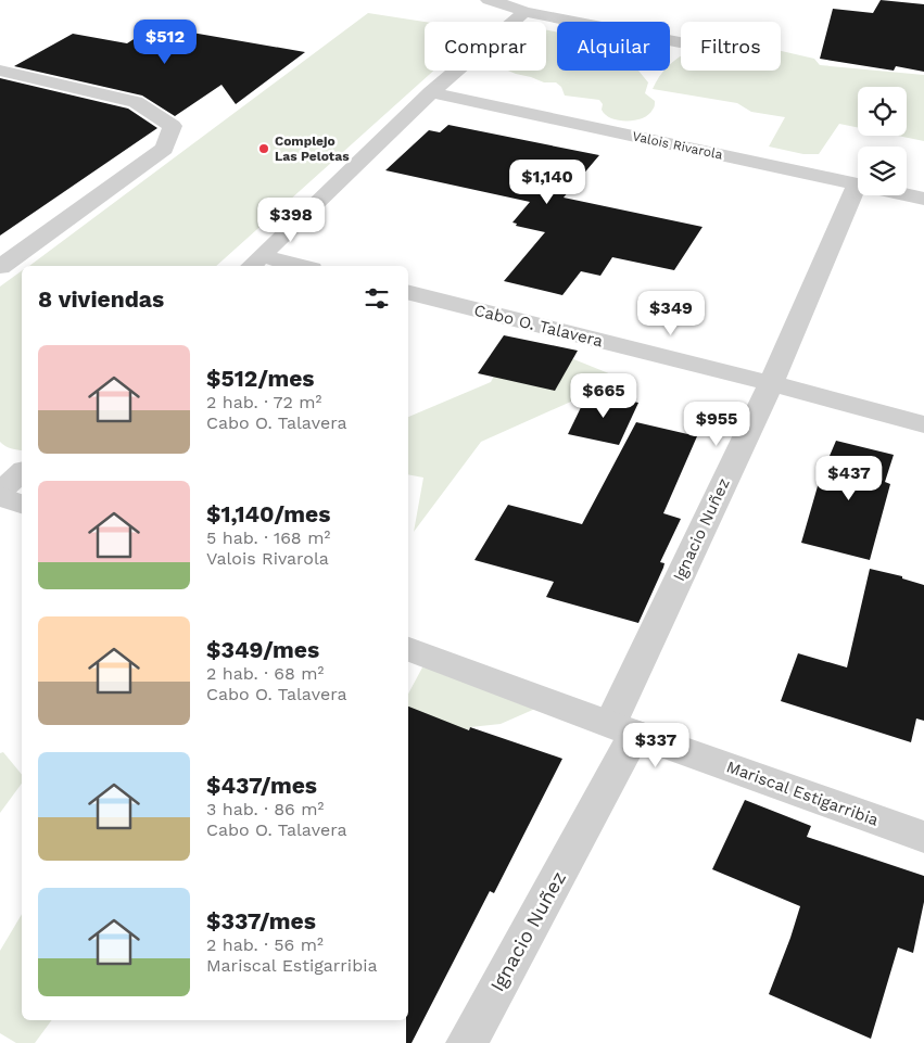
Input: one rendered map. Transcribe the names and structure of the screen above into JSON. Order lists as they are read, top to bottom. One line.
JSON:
{"streets":{"street":["Valois Rivarola","Cabo O. Talavera","Ignacio Nuñez","Mariscal Estigarribia"]},"crossings":[["Valois Rivarola","Ignacio Nuñez"],["Cabo O. Talavera","Ignacio Nuñez"],["Ignacio Nuñez","Mariscal Estigarribia"]],"places":["Complejo Las Pelotas"],"page":{"price":["$512","$1,140","$398","$349","$665","$955","$437","$337"],"chip":["Comprar","Alquilar","Filtros"],"heading":"8 viviendas","list":[{"name":"$512/mes","note":"2 hab. · 72 m² · Cabo O. Talavera"},{"name":"$1,140/mes","note":"5 hab. · 168 m² · Valois Rivarola"},{"name":"$349/mes","note":"2 hab. · 68 m² · Cabo O. Talavera"},{"name":"$437/mes","note":"3 hab. · 86 m² · Cabo O. Talavera"},{"name":"$337/mes","note":"2 hab. · 56 m² · Mariscal Estigarribia"}]}}
